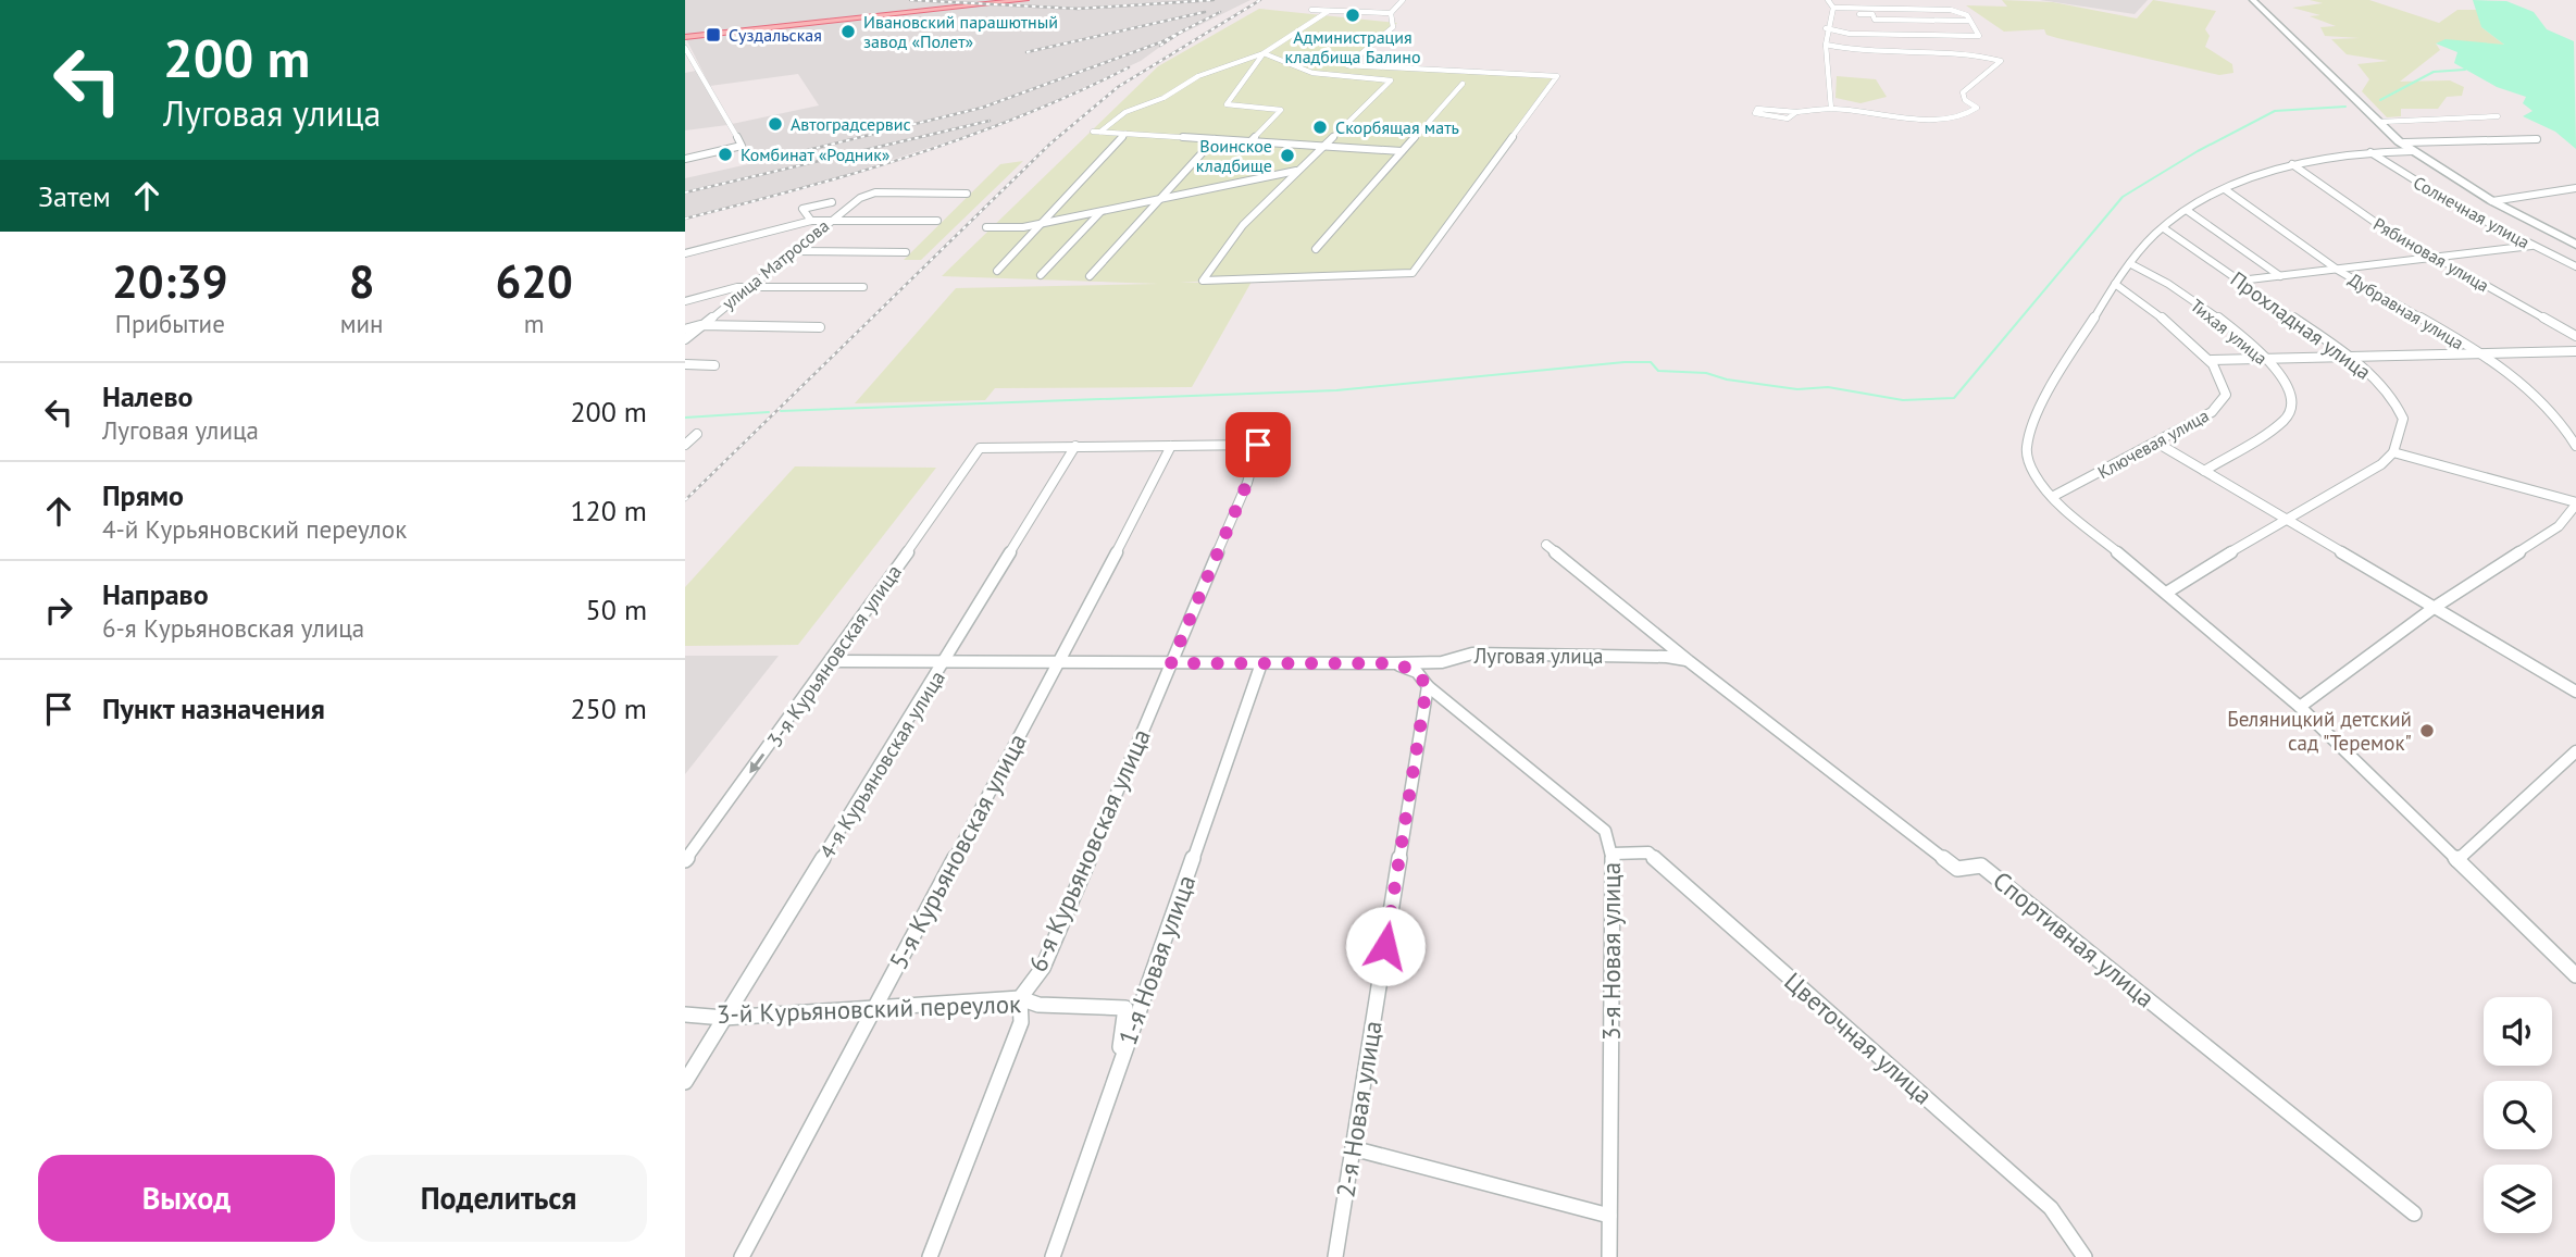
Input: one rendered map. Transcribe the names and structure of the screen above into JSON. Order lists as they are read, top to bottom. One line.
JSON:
{"streets":{"street":["Солнечная улица","Рябиновая улица","улица Матросова","Дубравная улица","Прохладная улица","Тихая улица","Ключевая улица","3-я Курьяновская улица","Луговая улица","4-я Курьяновская улица","6-я Курьяновская улица","5-я Курьяновская улица","Спортивная улица","3-я Новая улица","1-я Новая улица","3-й Курьяновский переулок","Цветочная улица","2-я Новая улица"]},"crossings":[["3-я Курьяновская улица","Луговая улица"],["3-я Курьяновская улица","4-я Курьяновская улица"],["Луговая улица","4-я Курьяновская улица"],["Луговая улица","6-я Курьяновская улица"],["Луговая улица","5-я Курьяновская улица"],["Луговая улица","Спортивная улица"],["Луговая улица","1-я Новая улица"],["4-я Курьяновская улица","3-й Курьяновский переулок"],["6-я Курьяновская улица","3-й Курьяновский переулок"],["5-я Курьяновская улица","3-й Курьяновский переулок"],["3-я Новая улица","Цветочная улица"],["3-я Новая улица","2-я Новая улица"],["1-я Новая улица","3-й Курьяновский переулок"]],"one_way":["3-я Курьяновская улица"],"places":{"other":["Администрация кладбища Балино","Ивановский парашютный завод «Полет»","Автоградсервис","Скорбящая мать","Комбинат «Родник»","Воинское кладбище","Беляницкий детский сад \"Теремок\""],"transit":["Суздальская"]},"page":{"turn":["200 m","Луговая улица"],"then":"Затем","eta":["20:39","Прибытие","8","мин","620","m"],"list":[{"name":"Налево","note":"Луговая улица","value":"200 m"},{"name":"Прямо","note":"4-й Курьяновский переулок","value":"120 m"},{"name":"Направо","note":"6-я Курьяновская улица","value":"50 m"},{"name":"Пункт назначения","value":"250 m"}],"buttons":["Выход","Поделиться"]}}
